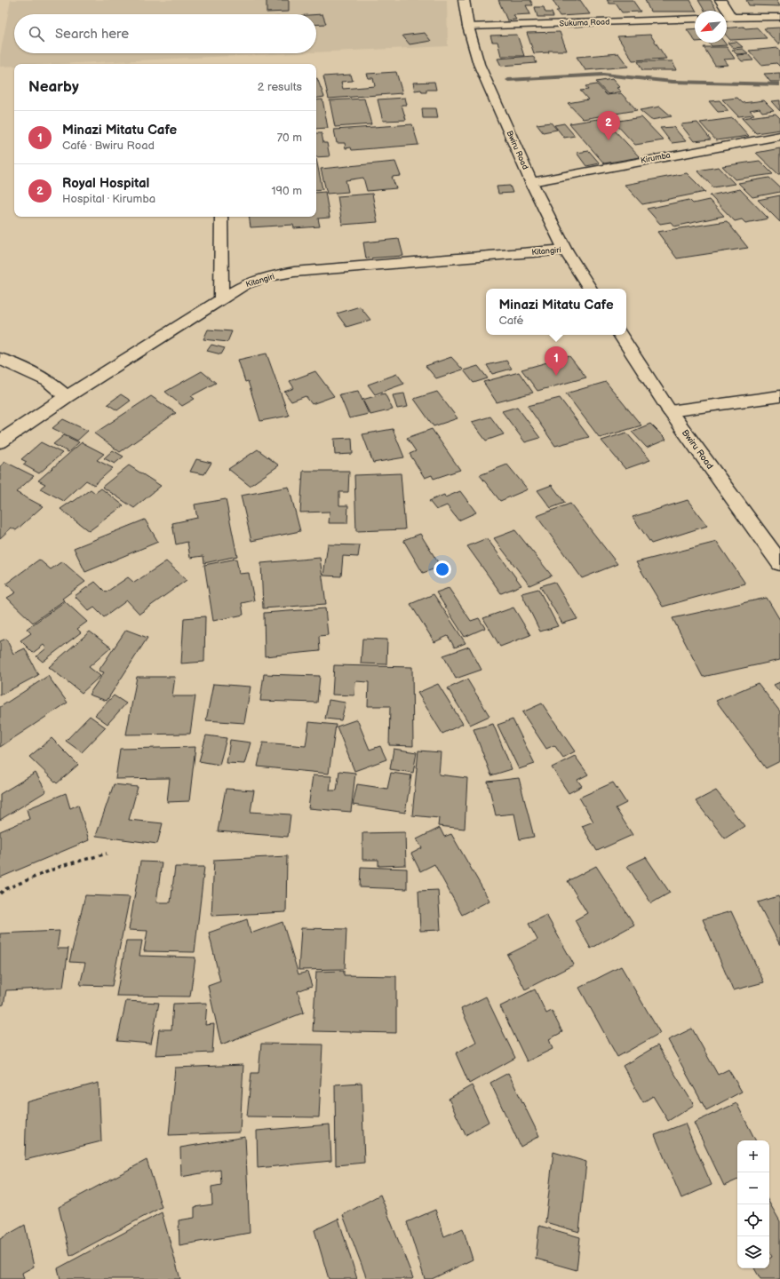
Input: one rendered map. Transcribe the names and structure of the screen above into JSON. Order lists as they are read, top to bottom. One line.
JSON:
{"streets":{"street":["Sukuma Road","Bwiru Road","Kirumba","Kitangiri"]},"crossings":[["Sukuma Road","Bwiru Road"],["Bwiru Road","Kirumba"],["Bwiru Road","Kitangiri"]],"north":"bottom left","page":{"search":"Search here","heading":["Nearby","2 results"],"list":[{"mark":"1","name":"Minazi Mitatu Cafe","note":"Café · Bwiru Road","value":"70 m"},{"mark":"2","name":"Royal Hospital","note":"Hospital · Kirumba","value":"190 m"}],"pins":["2","1"],"popup":["Minazi Mitatu Cafe","Café"],"map_buttons":["+","−"]}}
